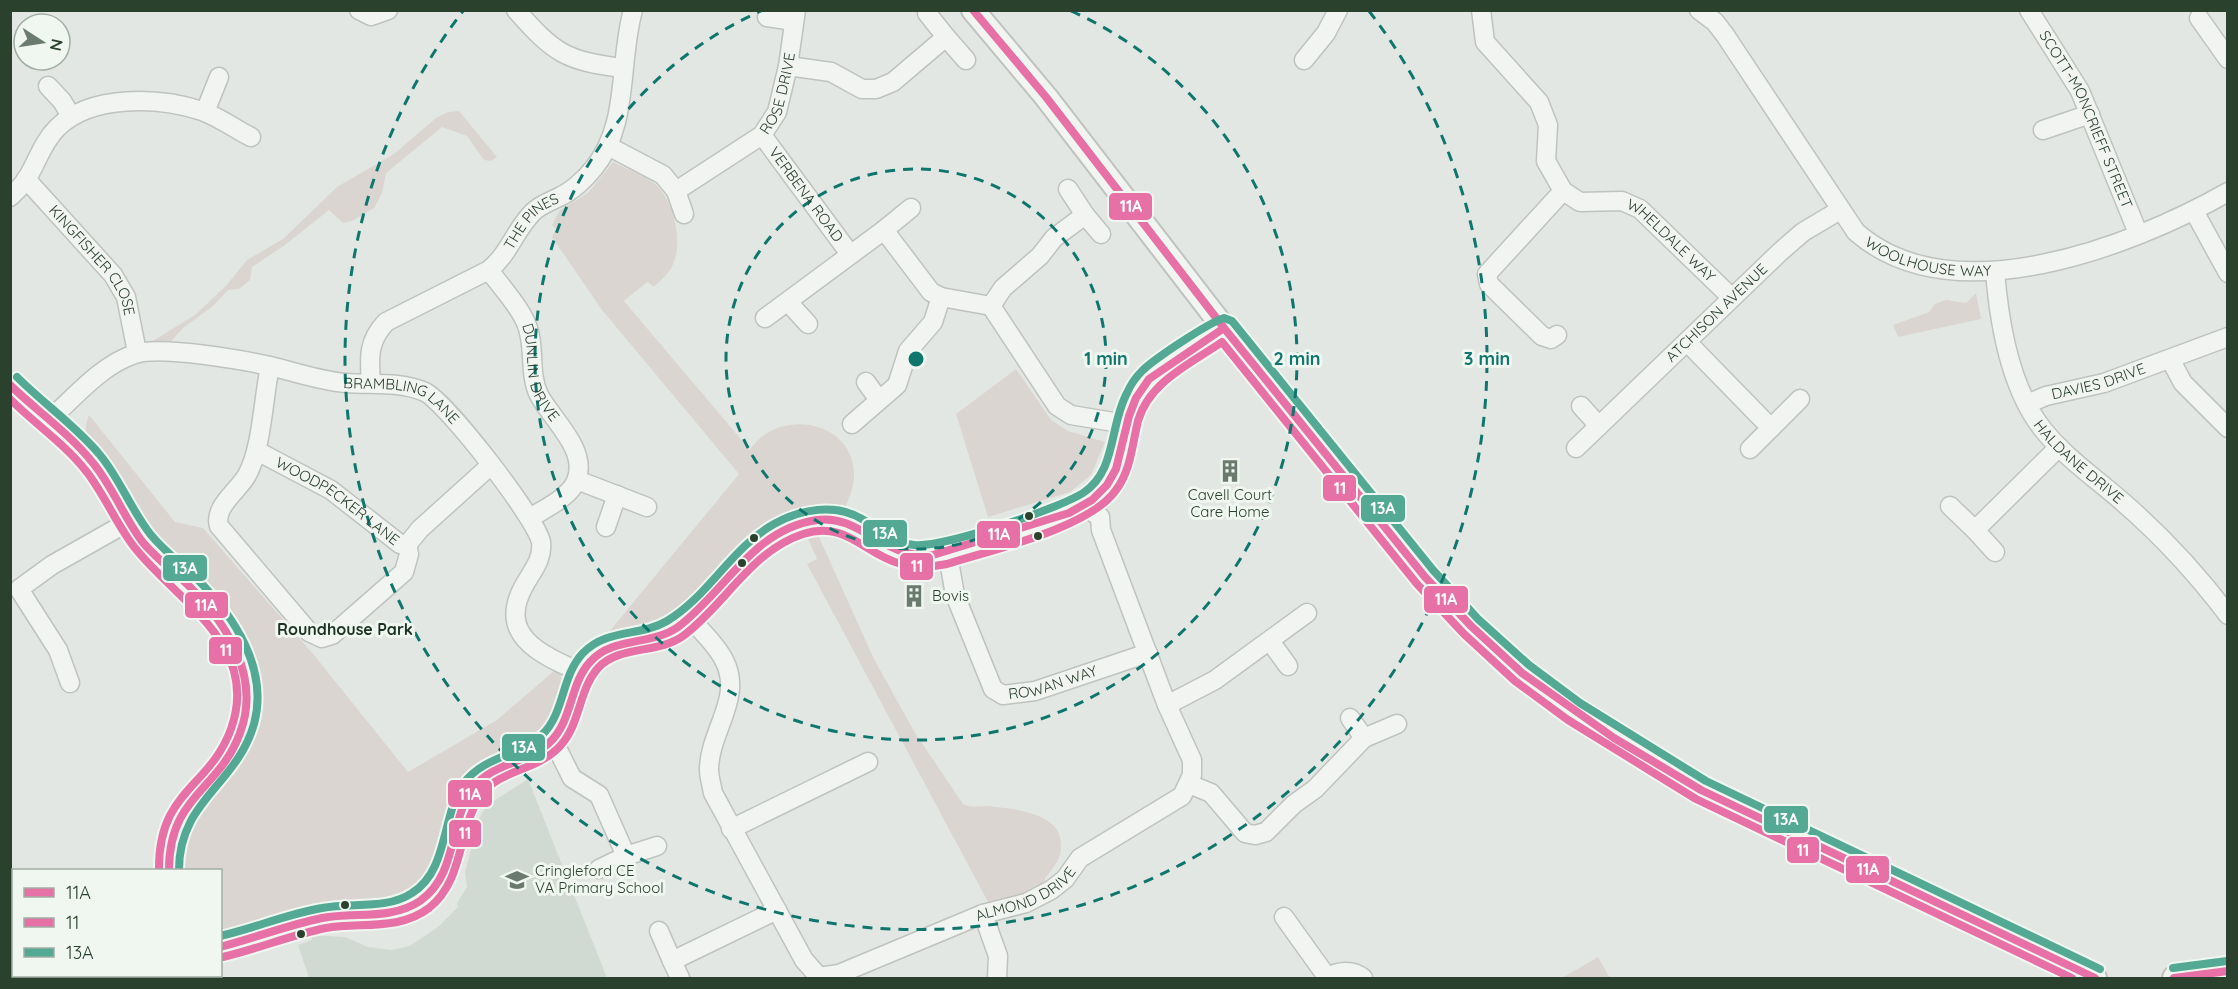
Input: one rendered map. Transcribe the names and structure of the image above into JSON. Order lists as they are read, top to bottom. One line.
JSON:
{"streets":{"street":["ROSE DRIVE","SCOTT-MONCRIEFF STREET","VERBENA ROAD","THE PINES","WHELDALE WAY","WOOLHOUSE WAY","KINGFISHER CLOSE","ATCHISON AVENUE","DUNLIN DRIVE","DAVIES DRIVE","BRAMBLING LANE","HALDANE DRIVE","WOODPECKER LANE","ROWAN WAY","ALMOND DRIVE"]},"crossings":[["ROSE DRIVE","VERBENA ROAD"],["SCOTT-MONCRIEFF STREET","WOOLHOUSE WAY"],["THE PINES","DUNLIN DRIVE"],["THE PINES","BRAMBLING LANE"],["WHELDALE WAY","ATCHISON AVENUE"],["WOOLHOUSE WAY","ATCHISON AVENUE"],["WOOLHOUSE WAY","HALDANE DRIVE"],["KINGFISHER CLOSE","BRAMBLING LANE"],["DAVIES DRIVE","HALDANE DRIVE"],["BRAMBLING LANE","WOODPECKER LANE"]],"districts":["Roundhouse Park"],"places":{"building":["Cavell Court Care Home","Bovis"],"school or university":["Cringleford CE VA Primary School"]},"lines":["transit line 11A","transit line 13A","transit line 11"],"legend":["11A","11","13A"],"north":"right","rings":["1 min","2 min","3 min"]}
